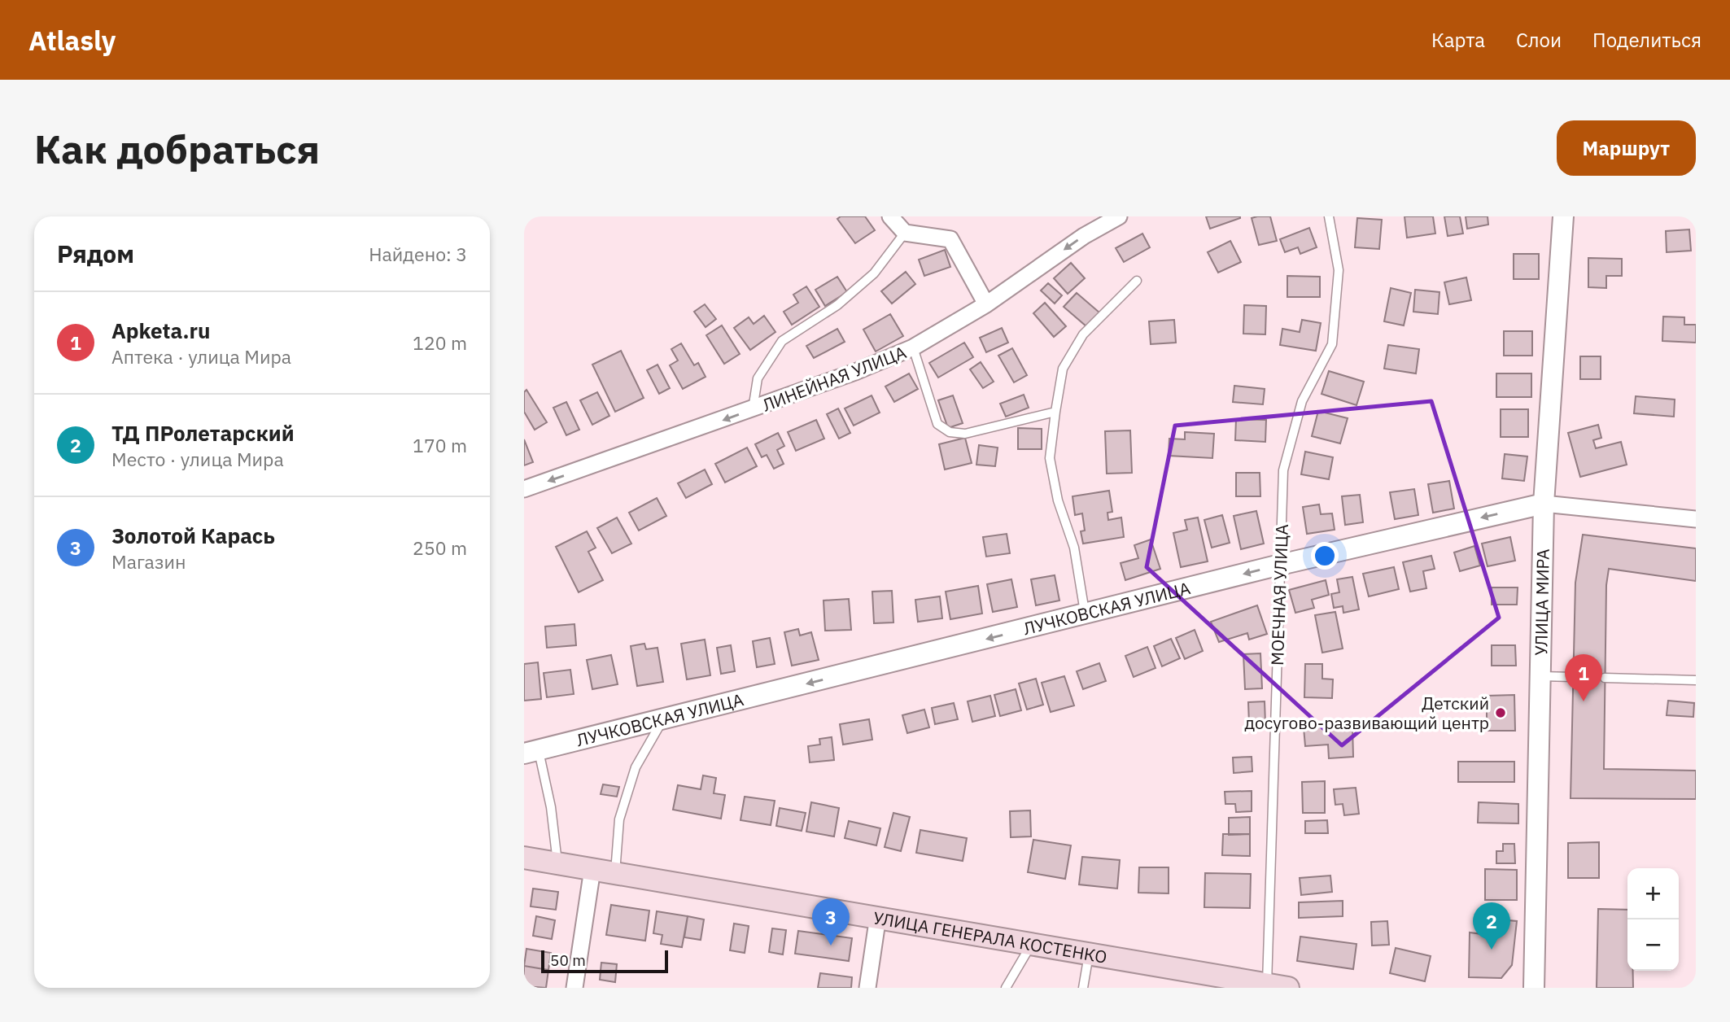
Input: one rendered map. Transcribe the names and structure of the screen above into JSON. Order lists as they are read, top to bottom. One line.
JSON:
{"streets":{"main road":["УЛИЦА ГЕНЕРАЛА КОСТЕНКО"],"street":["ЛИНЕЙНАЯ УЛИЦА","УЛИЦА МИРА","ЛУЧКОВСКАЯ УЛИЦА"],"lane":["МОЕЧНАЯ УЛИЦА"]},"crossings":[["МОЕЧНАЯ УЛИЦА","ЛУЧКОВСКАЯ УЛИЦА"],["МОЕЧНАЯ УЛИЦА","УЛИЦА ГЕНЕРАЛА КОСТЕНКО"],["УЛИЦА МИРА","ЛУЧКОВСКАЯ УЛИЦА"]],"one_way":["ЛИНЕЙНАЯ УЛИЦА","ЛУЧКОВСКАЯ УЛИЦА"],"places":["Детский досугово-развивающий центр"],"scale_bar":"50 m","page":{"header":"Atlasly","nav":["Карта","Слои","Поделиться"],"buttons":"Маршрут","title":"Как добраться","heading":["Рядом","Найдено: 3"],"list":[{"mark":"1","name":"Apketa.ru","note":"Аптека · улица Мира","value":"120 m"},{"mark":"2","name":"ТД ПРолетарский","note":"Место · улица Мира","value":"170 m"},{"mark":"3","name":"Золотой Карась","note":"Магазин","value":"250 m"}],"pins":["1","3","2"],"map_buttons":["+","−"],"scale":"50 m"}}
